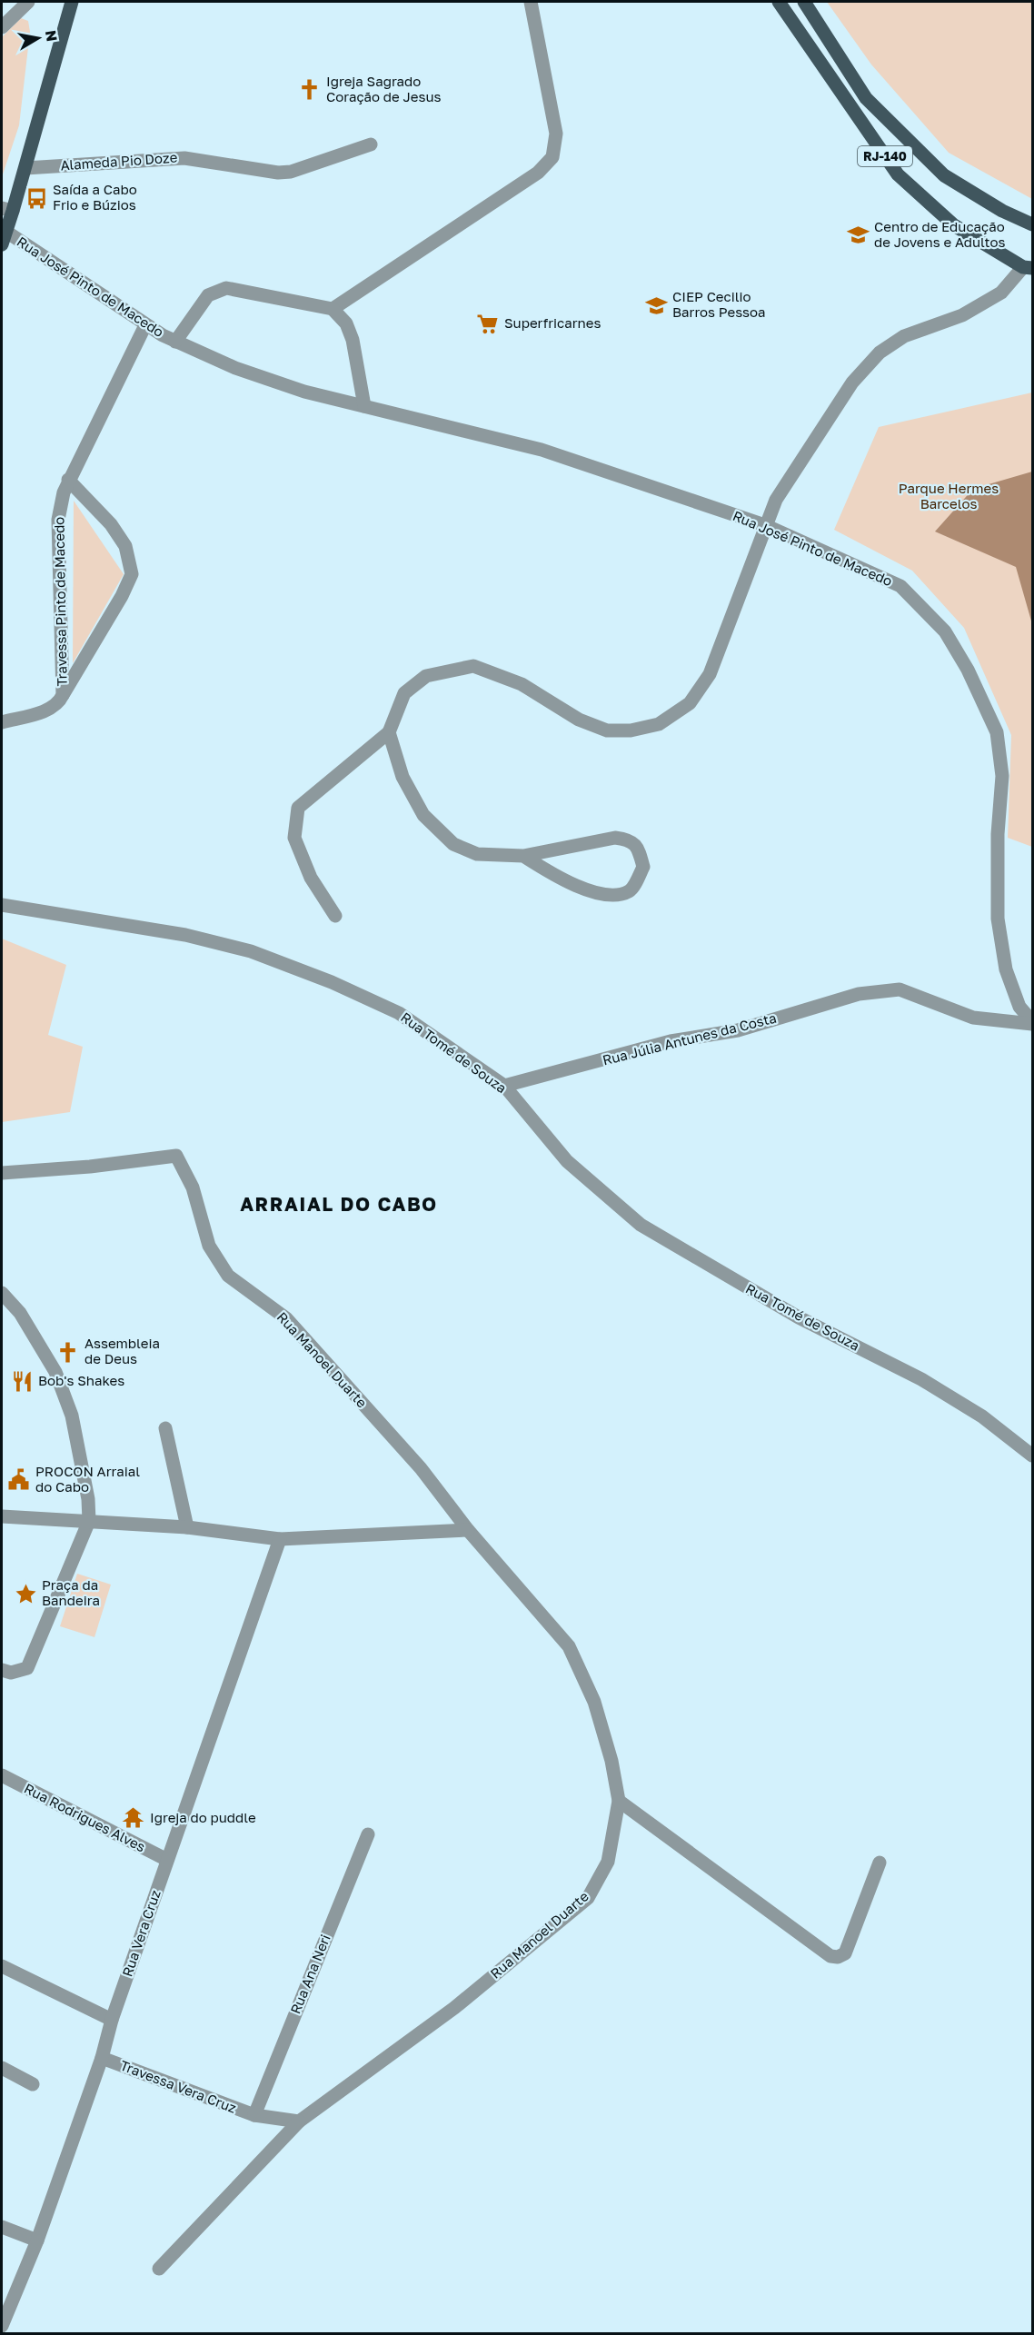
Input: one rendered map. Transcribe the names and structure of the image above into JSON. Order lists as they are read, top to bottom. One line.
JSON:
{"streets":{"main road":["RJ-140"],"street":["Alameda Pio Doze","Rua José Pinto de Macedo","Travessa Pinto de Macedo","Rua Júlia Antunes da Costa","Rua Tomé de Souza","Rua Manoel Duarte","Rua Rodrigues Alves","Rua Vera Cruz","Rua Ana Neri","Travessa Vera Cruz"]},"crossings":[["Rua José Pinto de Macedo","Travessa Pinto de Macedo"],["Rua José Pinto de Macedo","Rua Júlia Antunes da Costa"],["Rua Júlia Antunes da Costa","Rua Tomé de Souza"],["Rua Rodrigues Alves","Rua Vera Cruz"],["Rua Vera Cruz","Travessa Vera Cruz"],["Rua Ana Neri","Travessa Vera Cruz"]],"districts":["ARRAIAL DO CABO"],"parks":["Parque Hermes Barcelos"],"places":{"church":["Igreja Sagrado Coração de Jesus","Assembleia de Deus"],"bus stop":["Saída a Cabo Frio e Búzios"],"school or university":["Centro de Educação de Jovens e Adultos","CIEP Cecilio Barros Pessoa"],"supermarket":["Superfricarnes"],"restaurant":["Bob's Shakes"],"public building":["PROCON Arraial do Cabo"],"place":["Praça da Bandeira"],"temple":["Igreja do puddle"]},"north":"right"}
